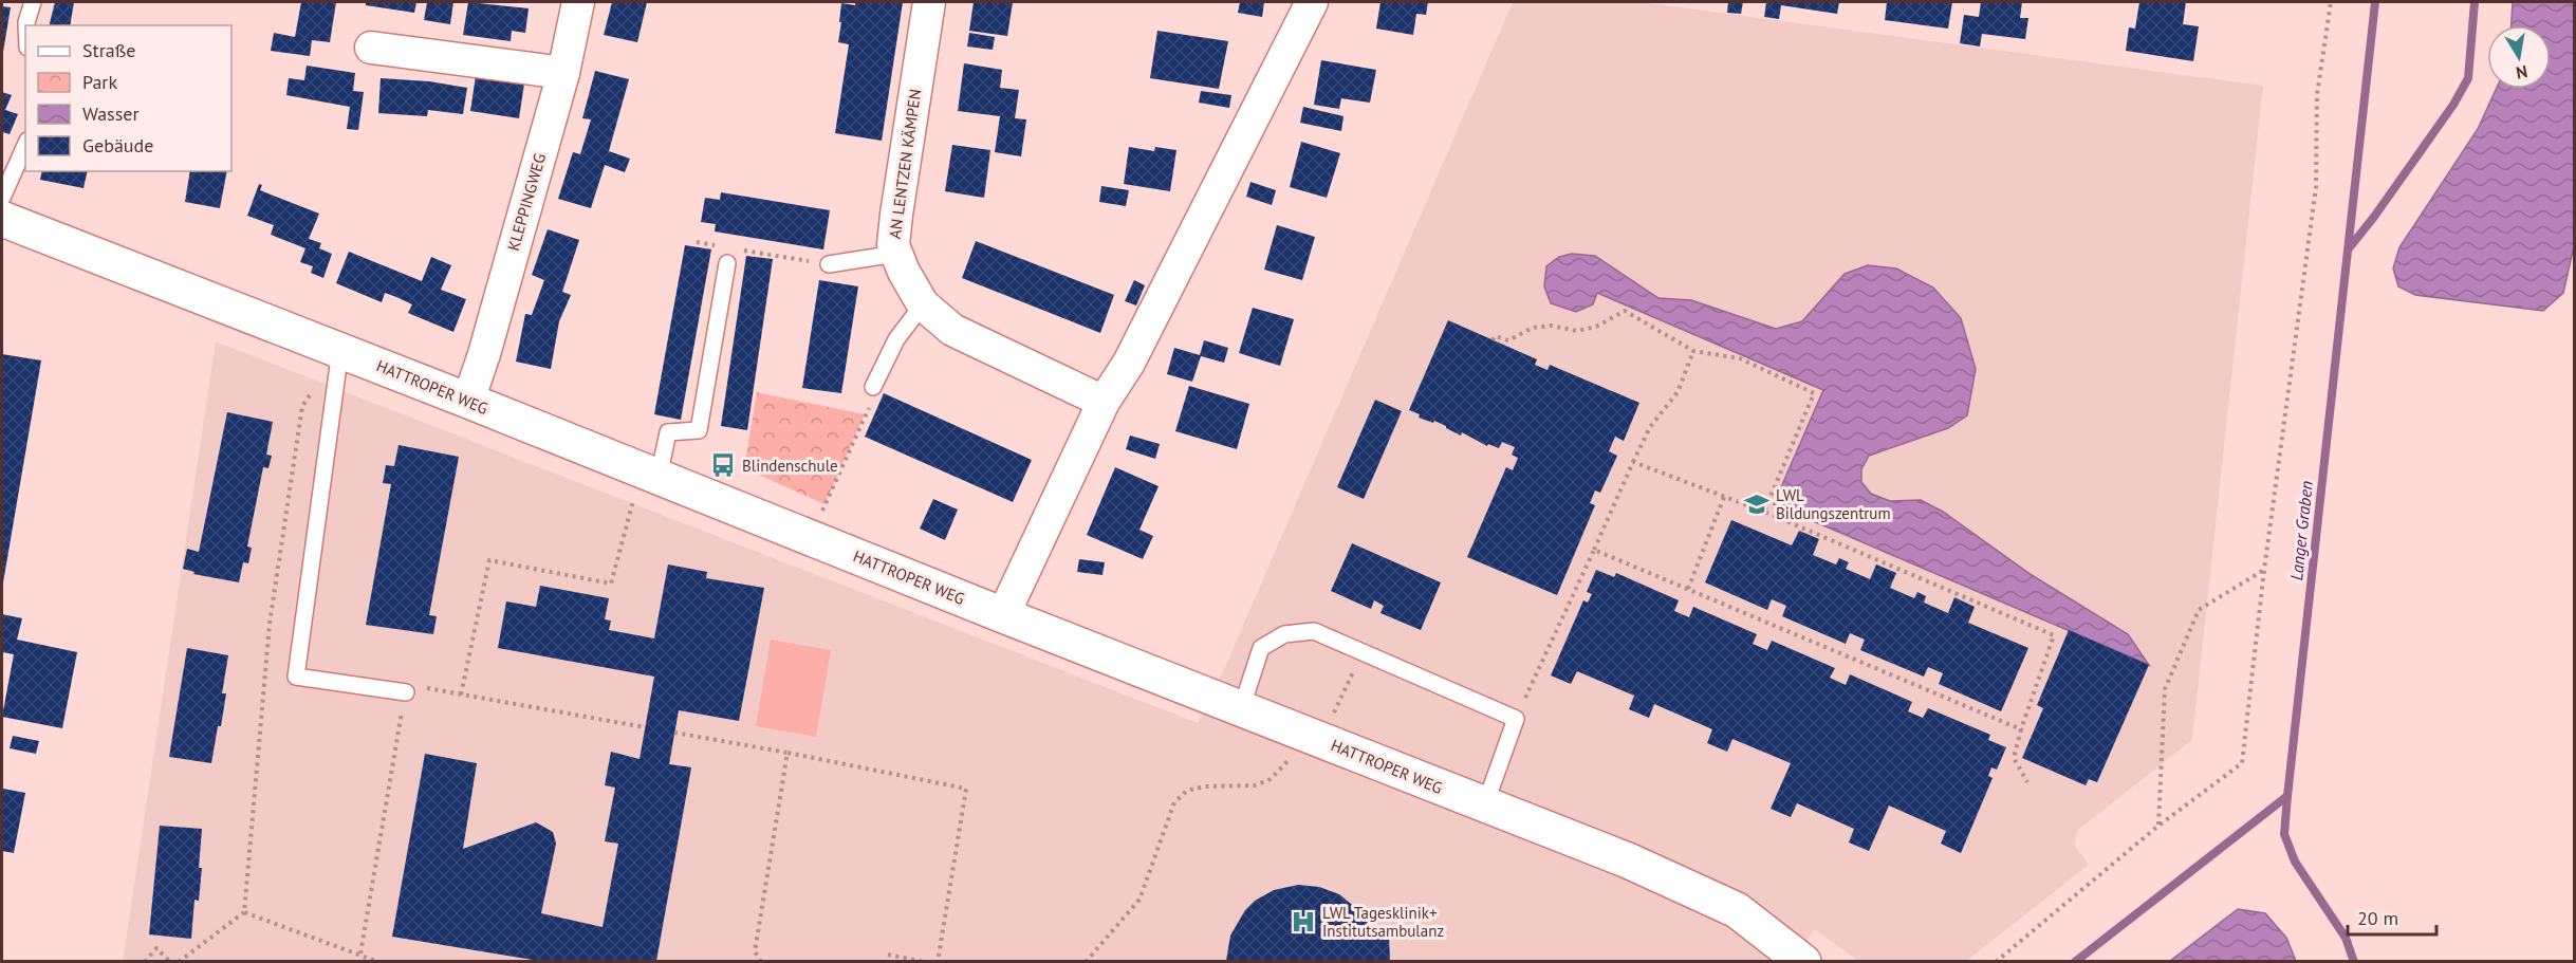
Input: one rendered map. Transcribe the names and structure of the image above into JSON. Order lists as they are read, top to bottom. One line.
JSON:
{"streets":{"main road":["HATTROPER WEG"],"street":["AN LENTZEN KÄMPEN","KLEPPINGWEG"]},"crossings":[["KLEPPINGWEG","HATTROPER WEG"]],"water":["Langer Graben"],"places":{"bus stop":["Blindenschule"],"school or university":["LWL Bildungszentrum"],"hospital":["LWL Tagesklinik+ Institutsambulanz"]},"legend":["Straße","Park","Wasser","Gebäude"],"scale_bar":"20 m","north":"bottom"}
